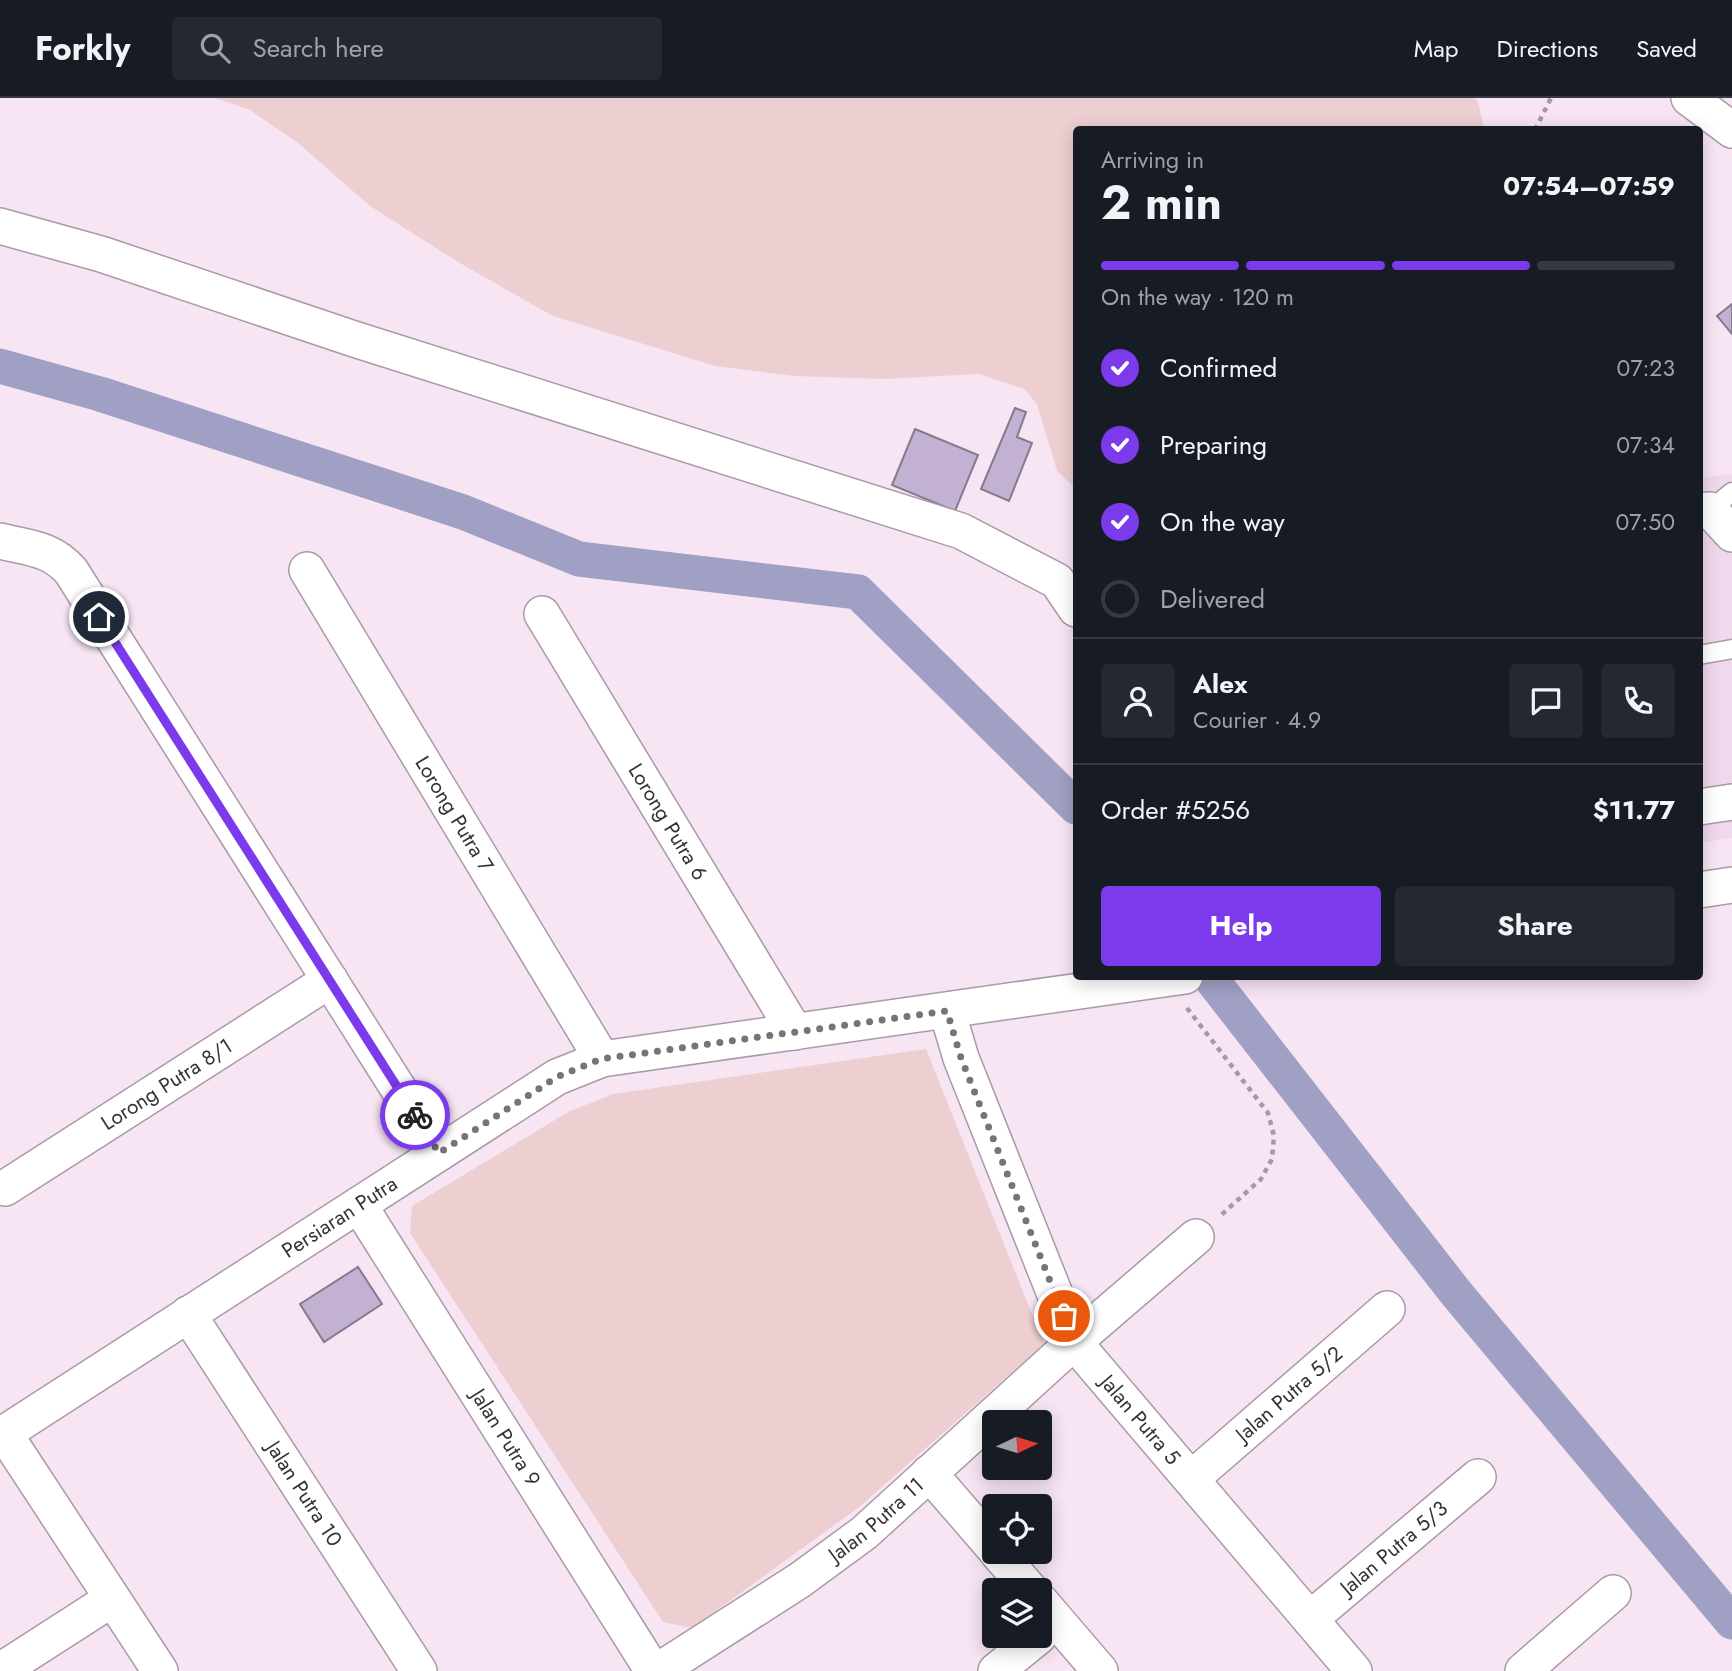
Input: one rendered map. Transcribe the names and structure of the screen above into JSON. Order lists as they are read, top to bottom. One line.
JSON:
{"streets":{"street":["Lorong Putra 7","Lorong Putra 6","Lorong Putra 8/1","Persiaran Putra","Jalan Putra 5/2","Jalan Putra 5","Jalan Putra 9","Jalan Putra 10","Jalan Putra 11","Jalan Putra 5/3"]},"crossings":[["Lorong Putra 7","Persiaran Putra"],["Lorong Putra 6","Persiaran Putra"],["Persiaran Putra","Jalan Putra 5"],["Persiaran Putra","Jalan Putra 9"],["Persiaran Putra","Jalan Putra 10"],["Jalan Putra 5/2","Jalan Putra 5"],["Jalan Putra 5","Jalan Putra 11"],["Jalan Putra 5","Jalan Putra 5/3"],["Jalan Putra 9","Jalan Putra 11"]],"north":"right","page":{"header":"Forkly","search":"Search here","nav":["Map","Directions","Saved"],"heading":["2 min","Arriving in","07:54–07:59"],"panel":["Alex","Courier · 4.9","Order #5256","$11.77"],"bar":"On the way · 120 m","list":[["Confirmed","07:23"],["Preparing","07:34"],["On the way","07:50"],"Delivered"],"buttons":["Help","Share"]}}
